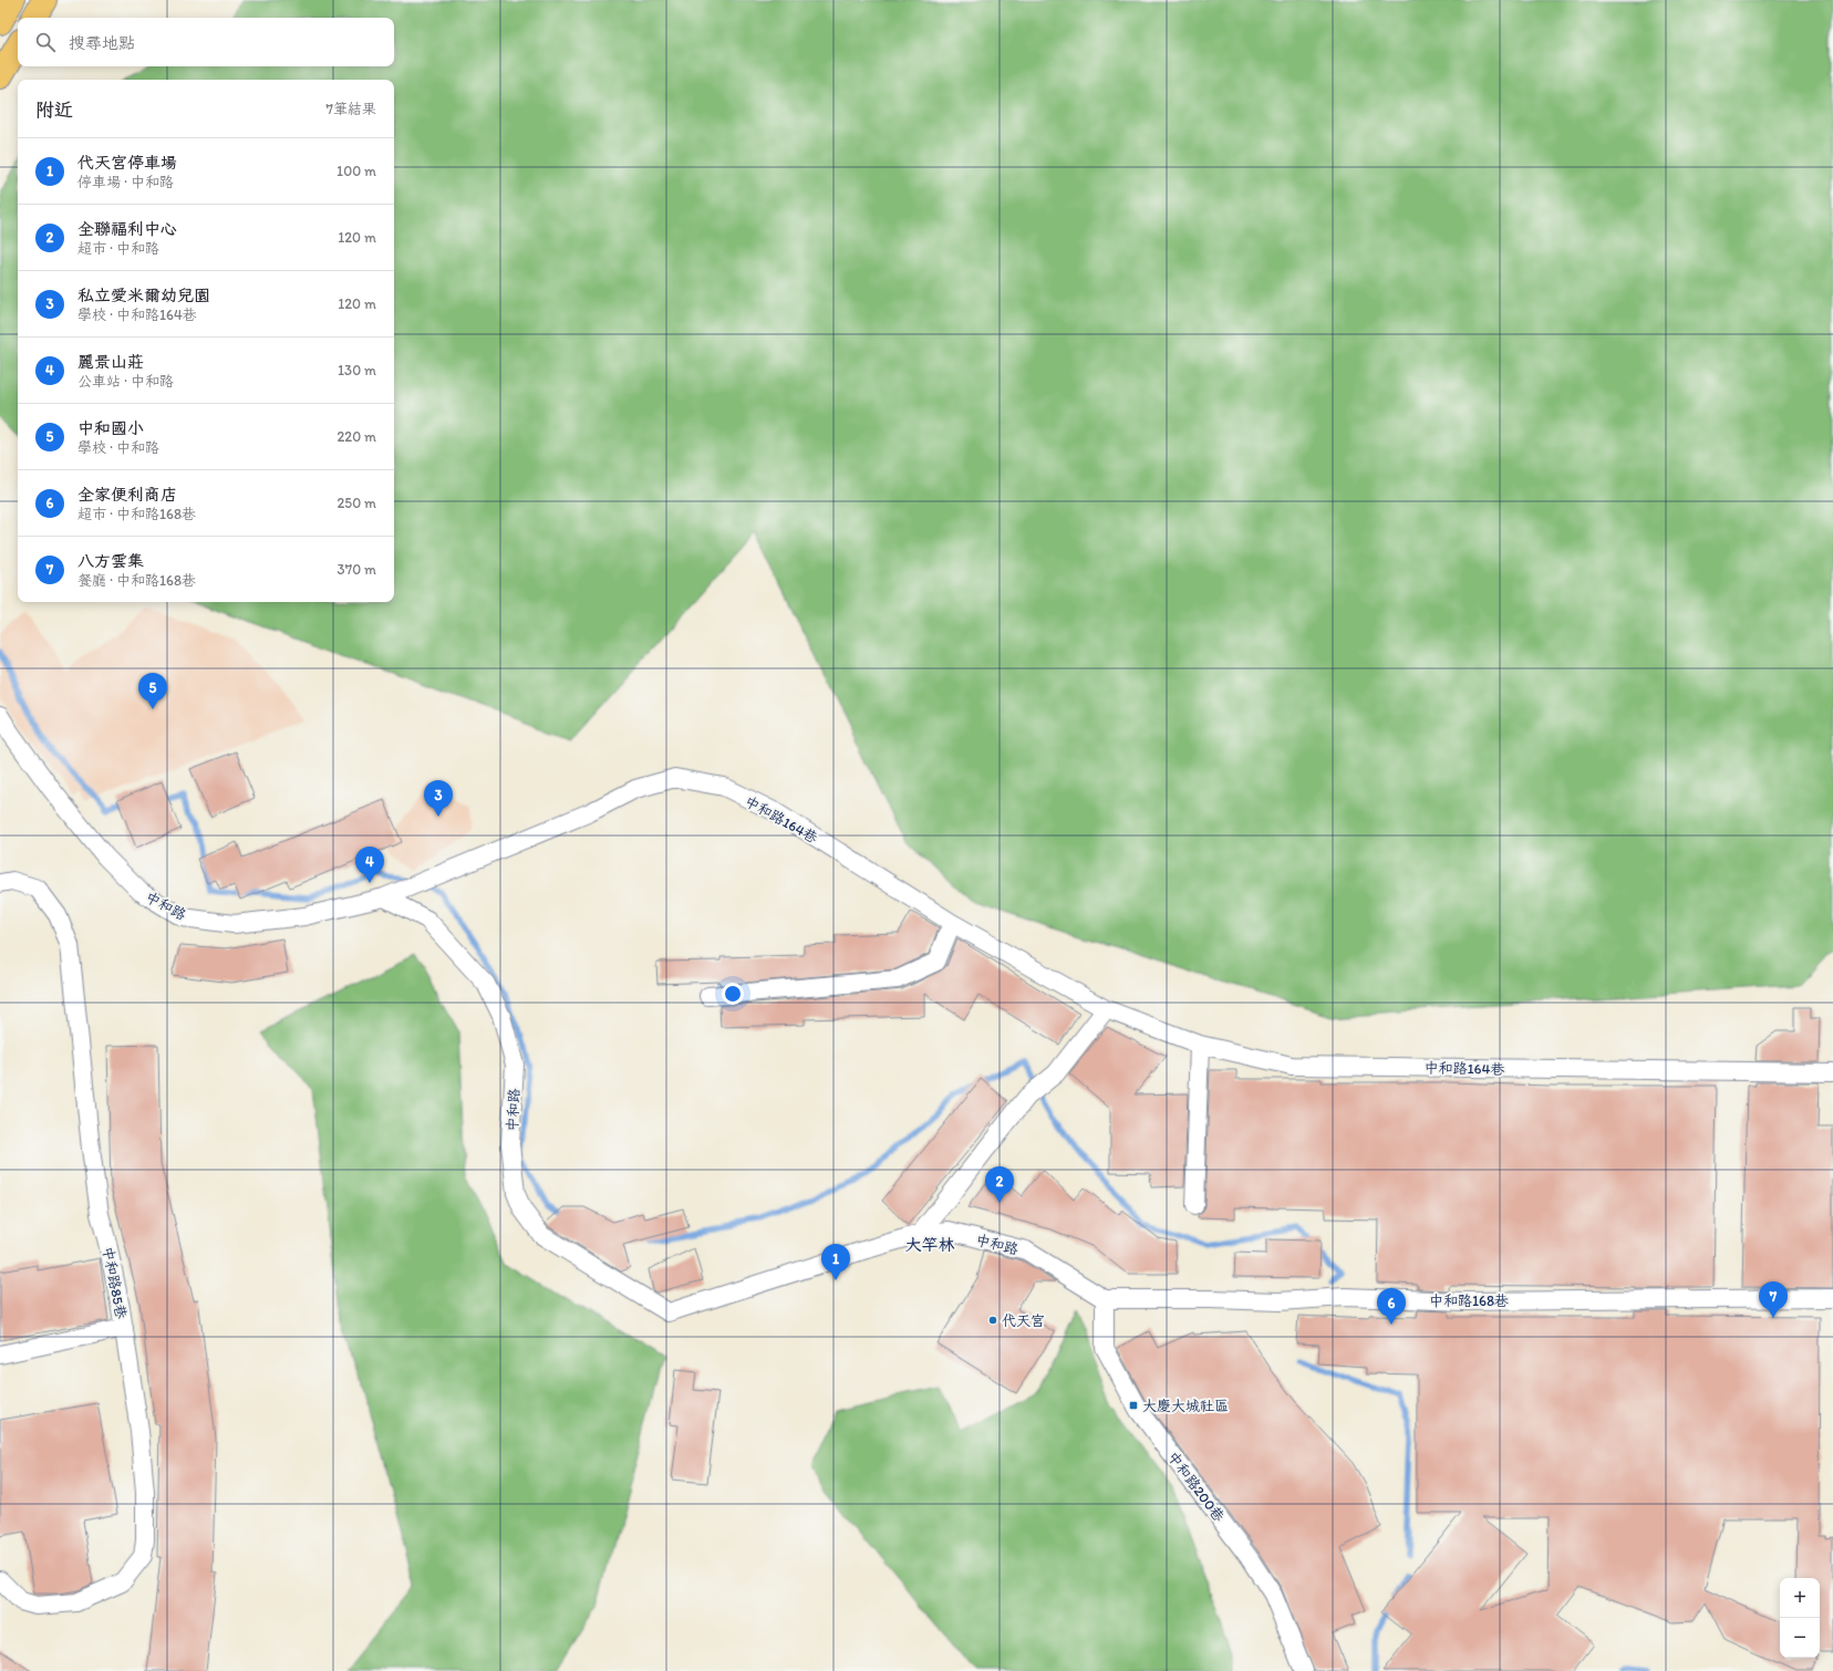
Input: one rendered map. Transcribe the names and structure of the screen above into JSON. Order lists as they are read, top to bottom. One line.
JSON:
{"streets":{"street":["中和路164巷","中和路","中和路85巷","中和路168巷","中和路200巷"]},"crossings":[["中和路164巷","中和路"],["中和路","中和路168巷"],["中和路","中和路200巷"],["中和路168巷","中和路200巷"]],"districts":["大竿林"],"places":{"other":["代天宮"],"transit":["大慶大城社區"]},"page":{"search":"搜尋地點","heading":["附近","7筆結果"],"list":[{"mark":"1","name":"代天宮停車場","note":"停車場 · 中和路","value":"100 m"},{"mark":"2","name":"全聯福利中心","note":"超市 · 中和路","value":"120 m"},{"mark":"3","name":"私立愛米爾幼兒園","note":"學校 · 中和路164巷","value":"120 m"},{"mark":"4","name":"麗景山莊","note":"公車站 · 中和路","value":"130 m"},{"mark":"5","name":"中和國小","note":"學校 · 中和路","value":"220 m"},{"mark":"6","name":"全家便利商店","note":"超市 · 中和路168巷","value":"250 m"},{"mark":"7","name":"八方雲集","note":"餐廳 · 中和路168巷","value":"370 m"}],"pins":["5","3","4","2","1","7","6"],"map_buttons":["+","−"]}}
